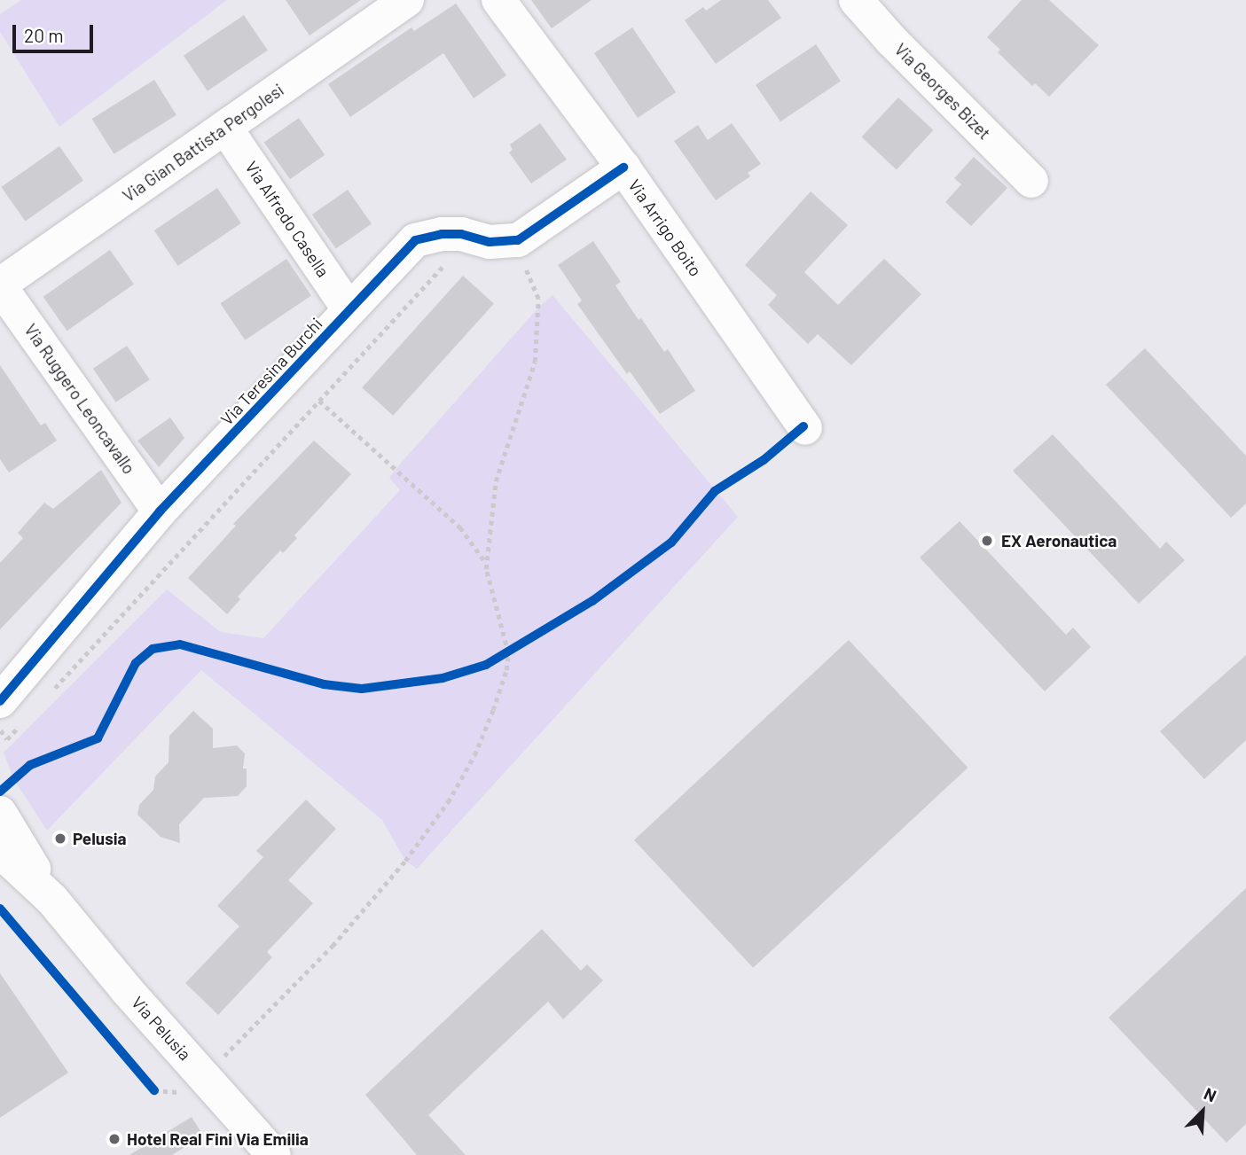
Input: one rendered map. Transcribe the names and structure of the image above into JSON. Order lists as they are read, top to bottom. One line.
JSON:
{"streets":{"street":["Via Georges Bizet","Via Gian Battista Pergolesi","Via Alfredo Casella","Via Arrigo Boito","Via Teresina Burchi","Via Ruggero Leoncavallo","Via Pelusia"]},"crossings":[["Via Gian Battista Pergolesi","Via Alfredo Casella"],["Via Gian Battista Pergolesi","Via Ruggero Leoncavallo"],["Via Alfredo Casella","Via Teresina Burchi"],["Via Arrigo Boito","Via Teresina Burchi"],["Via Teresina Burchi","Via Ruggero Leoncavallo"]],"places":["EX Aeronautica","Pelusia","Hotel Real Fini Via Emilia"],"scale_bar":"20 m","north":"top right"}
